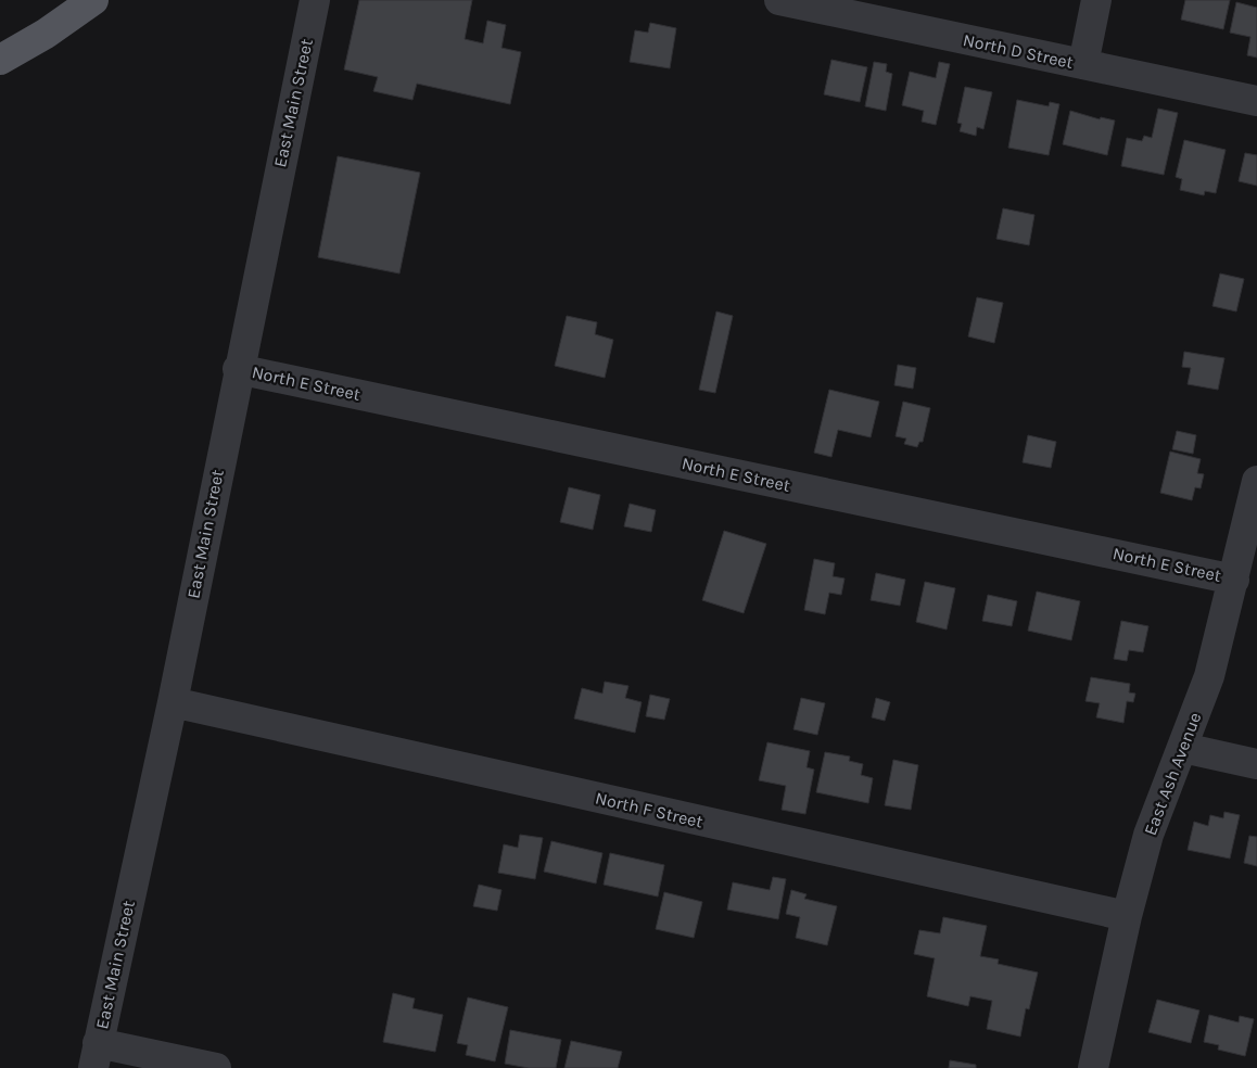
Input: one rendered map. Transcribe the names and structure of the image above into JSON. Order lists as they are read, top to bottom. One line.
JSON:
{"streets":{"street":["North D Street","East Main Street","North E Street","East Ash Avenue","North F Street"]},"crossings":[["East Main Street","North E Street"],["East Main Street","North F Street"],["North E Street","East Ash Avenue"],["East Ash Avenue","North F Street"]]}
